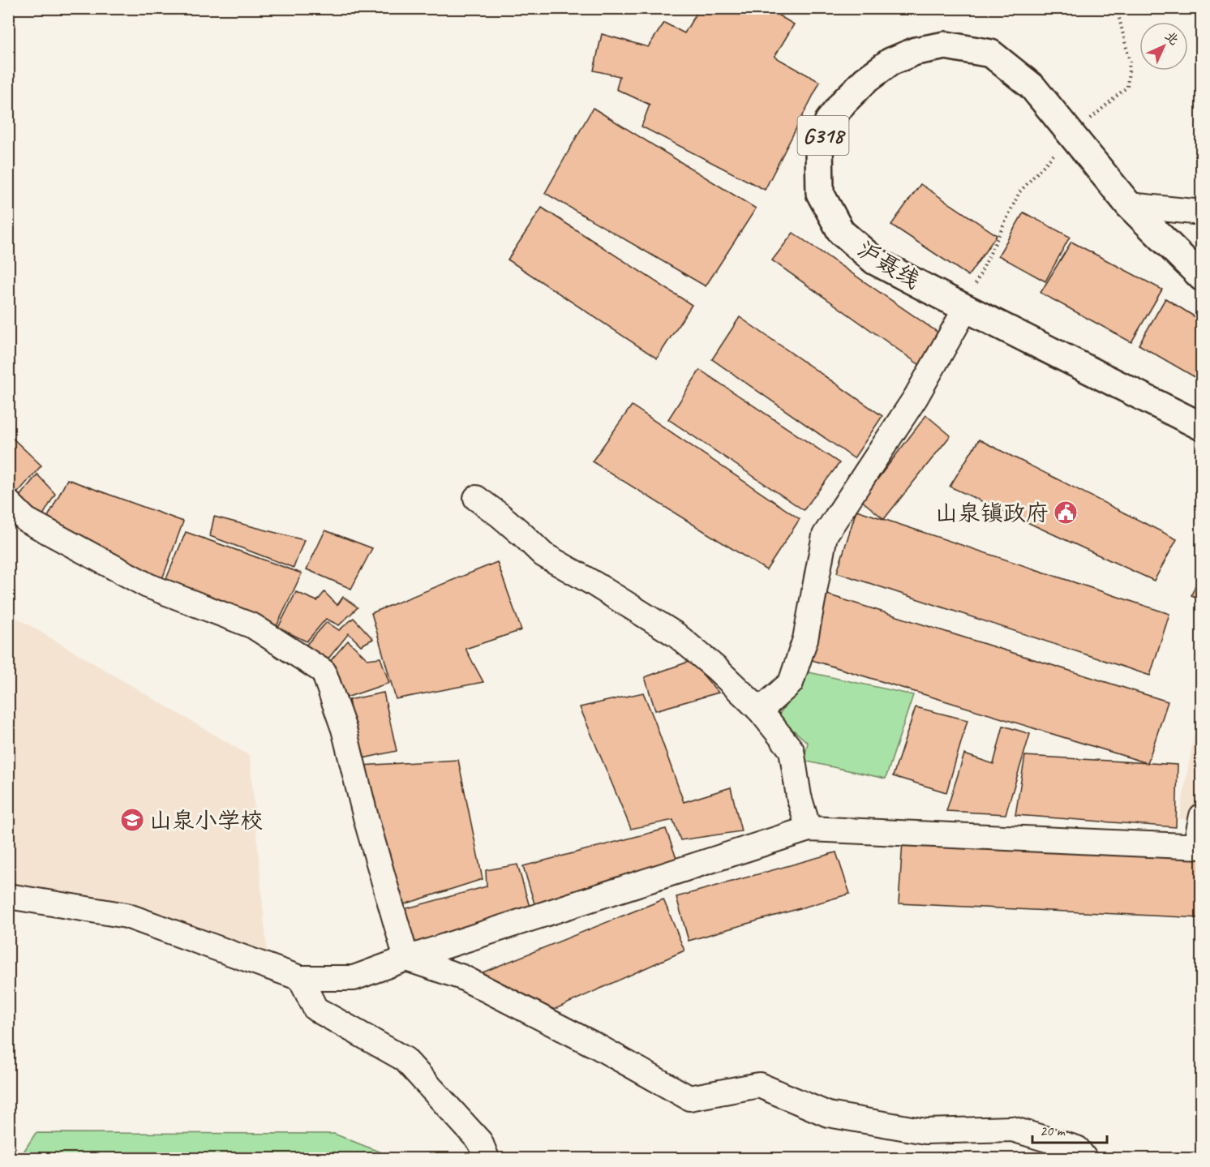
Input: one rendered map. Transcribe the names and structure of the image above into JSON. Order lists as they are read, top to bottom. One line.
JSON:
{"streets":{"highway":["G318","沪聂线"]},"places":{"public building":["山泉镇政府"],"school or university":["山泉小学校"]},"scale_bar":"20 m","north":"top right"}
